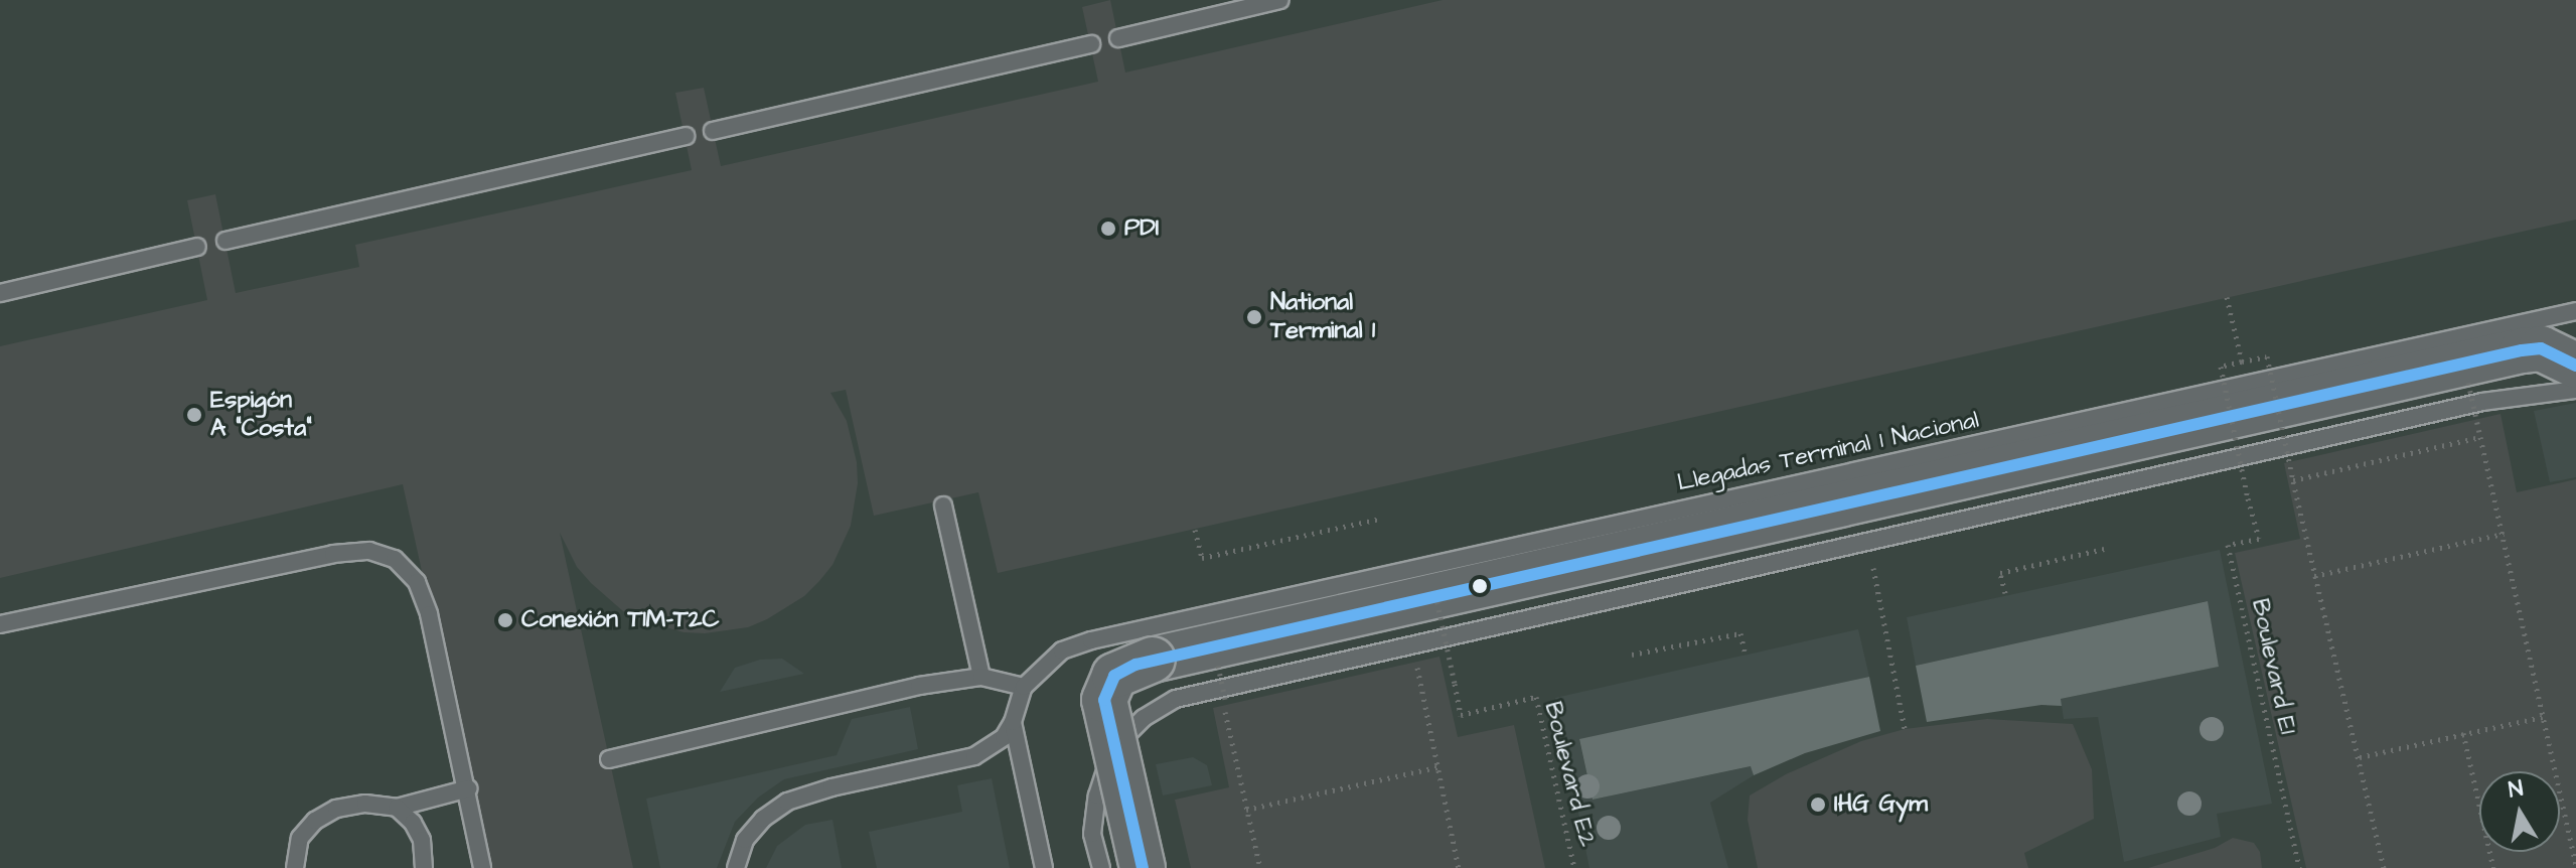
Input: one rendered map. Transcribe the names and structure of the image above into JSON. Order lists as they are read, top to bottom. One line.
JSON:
{"streets":{"lane":["Llegadas Terminal 1 Nacional"],"path":["Boulevard E1","Boulevard E2"]},"places":["PDI","National Terminal 1","Espigón A \"Costa\"","Conexión T1M-T2C","IHG Gym"],"north":"top"}
